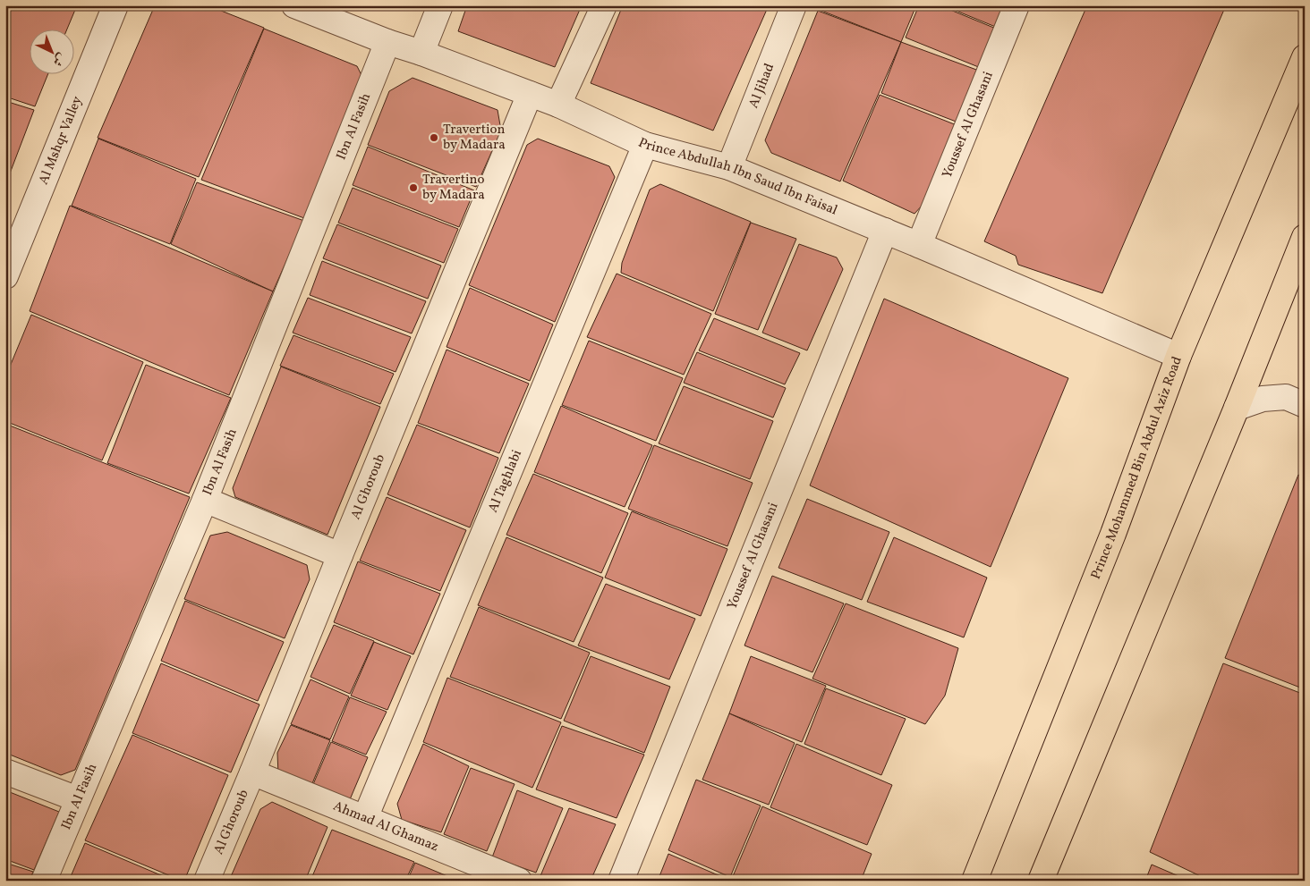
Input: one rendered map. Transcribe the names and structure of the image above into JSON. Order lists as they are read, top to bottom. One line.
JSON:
{"streets":{"main road":["Prince Mohammed Bin Abdul Aziz Road"],"street":["Al Jihad","Youssef Al Ghasani","Ibn Al Fasih","Al Mshqr Valley","Prince Abdullah Ibn Saud Ibn Faisal","Al Taghlabi","Al Ghoroub","Ahmad Al Ghamaz"]},"crossings":[["Al Jihad","Prince Abdullah Ibn Saud Ibn Faisal"],["Youssef Al Ghasani","Prince Abdullah Ibn Saud Ibn Faisal"],["Ibn Al Fasih","Prince Abdullah Ibn Saud Ibn Faisal"],["Prince Abdullah Ibn Saud Ibn Faisal","Prince Mohammed Bin Abdul Aziz Road"],["Prince Abdullah Ibn Saud Ibn Faisal","Al Taghlabi"],["Prince Abdullah Ibn Saud Ibn Faisal","Al Ghoroub"],["Al Taghlabi","Ahmad Al Ghamaz"],["Al Ghoroub","Ahmad Al Ghamaz"]],"places":["Travertion by Madara","Travertino by Madara"],"north":"bottom right"}
